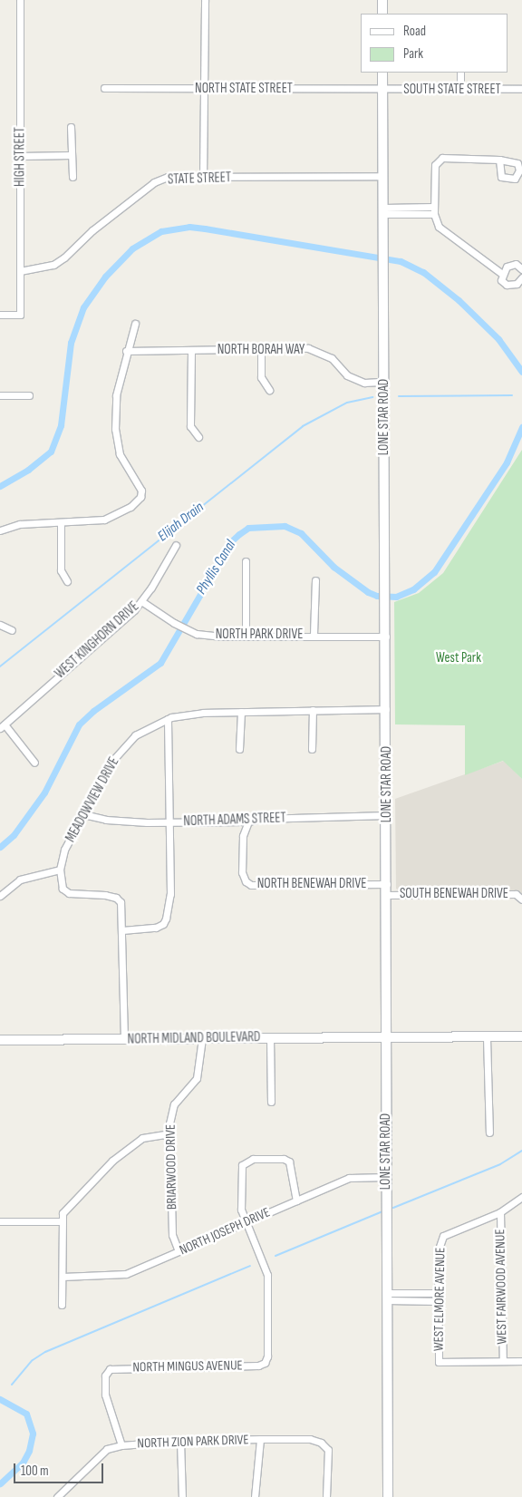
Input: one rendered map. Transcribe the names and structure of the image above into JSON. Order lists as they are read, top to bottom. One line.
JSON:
{"streets":{"main road":["LONE STAR ROAD","NORTH MIDLAND BOULEVARD"],"street":["NORTH STATE STREET","SOUTH STATE STREET","HIGH STREET","STATE STREET","NORTH BORAH WAY","NORTH PARK DRIVE","WEST KINGHORN DRIVE","MEADOWVIEW DRIVE","NORTH ADAMS STREET","NORTH BENEWAH DRIVE","SOUTH BENEWAH DRIVE","BRIARWOOD DRIVE","NORTH JOSEPH DRIVE","WEST FAIRWOOD AVENUE","WEST ELMORE AVENUE","NORTH MINGUS AVENUE","NORTH ZION PARK DRIVE"]},"crossings":[["NORTH STATE STREET","SOUTH STATE STREET"],["NORTH STATE STREET","LONE STAR ROAD"],["SOUTH STATE STREET","LONE STAR ROAD"],["HIGH STREET","STATE STREET"],["STATE STREET","LONE STAR ROAD"],["NORTH BORAH WAY","LONE STAR ROAD"],["LONE STAR ROAD","NORTH PARK DRIVE"],["LONE STAR ROAD","MEADOWVIEW DRIVE"],["LONE STAR ROAD","NORTH ADAMS STREET"],["LONE STAR ROAD","NORTH BENEWAH DRIVE"],["LONE STAR ROAD","SOUTH BENEWAH DRIVE"],["LONE STAR ROAD","NORTH MIDLAND BOULEVARD"],["LONE STAR ROAD","NORTH JOSEPH DRIVE"],["NORTH PARK DRIVE","WEST KINGHORN DRIVE"],["MEADOWVIEW DRIVE","NORTH ADAMS STREET"],["NORTH ADAMS STREET","NORTH BENEWAH DRIVE"],["NORTH MIDLAND BOULEVARD","BRIARWOOD DRIVE"],["BRIARWOOD DRIVE","NORTH JOSEPH DRIVE"],["NORTH JOSEPH DRIVE","NORTH MINGUS AVENUE"],["WEST FAIRWOOD AVENUE","WEST ELMORE AVENUE"],["NORTH MINGUS AVENUE","NORTH ZION PARK DRIVE"]],"water":["Elijah Drain","Phyllis Canal"],"parks":["West Park"],"legend":["Road","Park"],"scale_bar":"100 m"}
